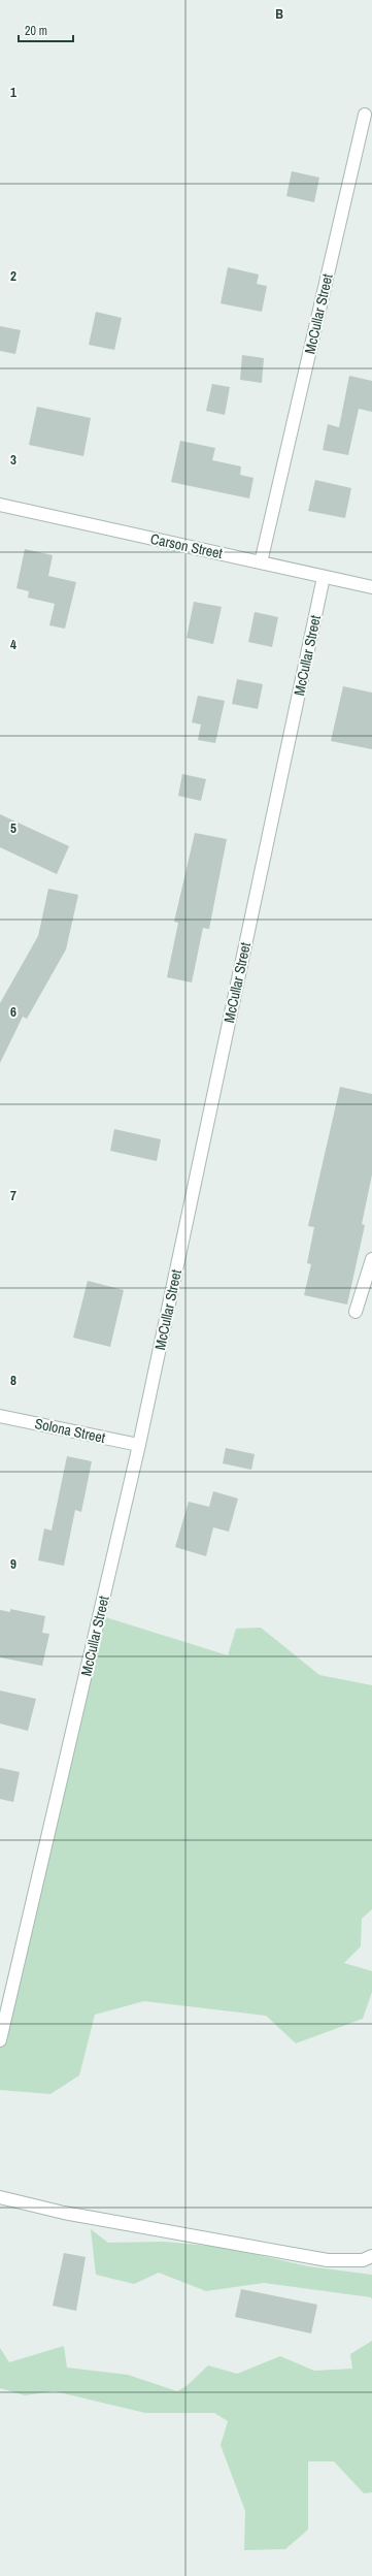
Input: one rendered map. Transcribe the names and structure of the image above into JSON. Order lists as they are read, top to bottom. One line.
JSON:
{"streets":{"street":["McCullar Street","Carson Street","Solona Street"]},"crossings":[["McCullar Street","Carson Street"],["McCullar Street","Solona Street"]],"scale_bar":"20 m","grid":{"columns":["B"],"rows":["1","2","3","4","5","6","7","8","9"]}}
